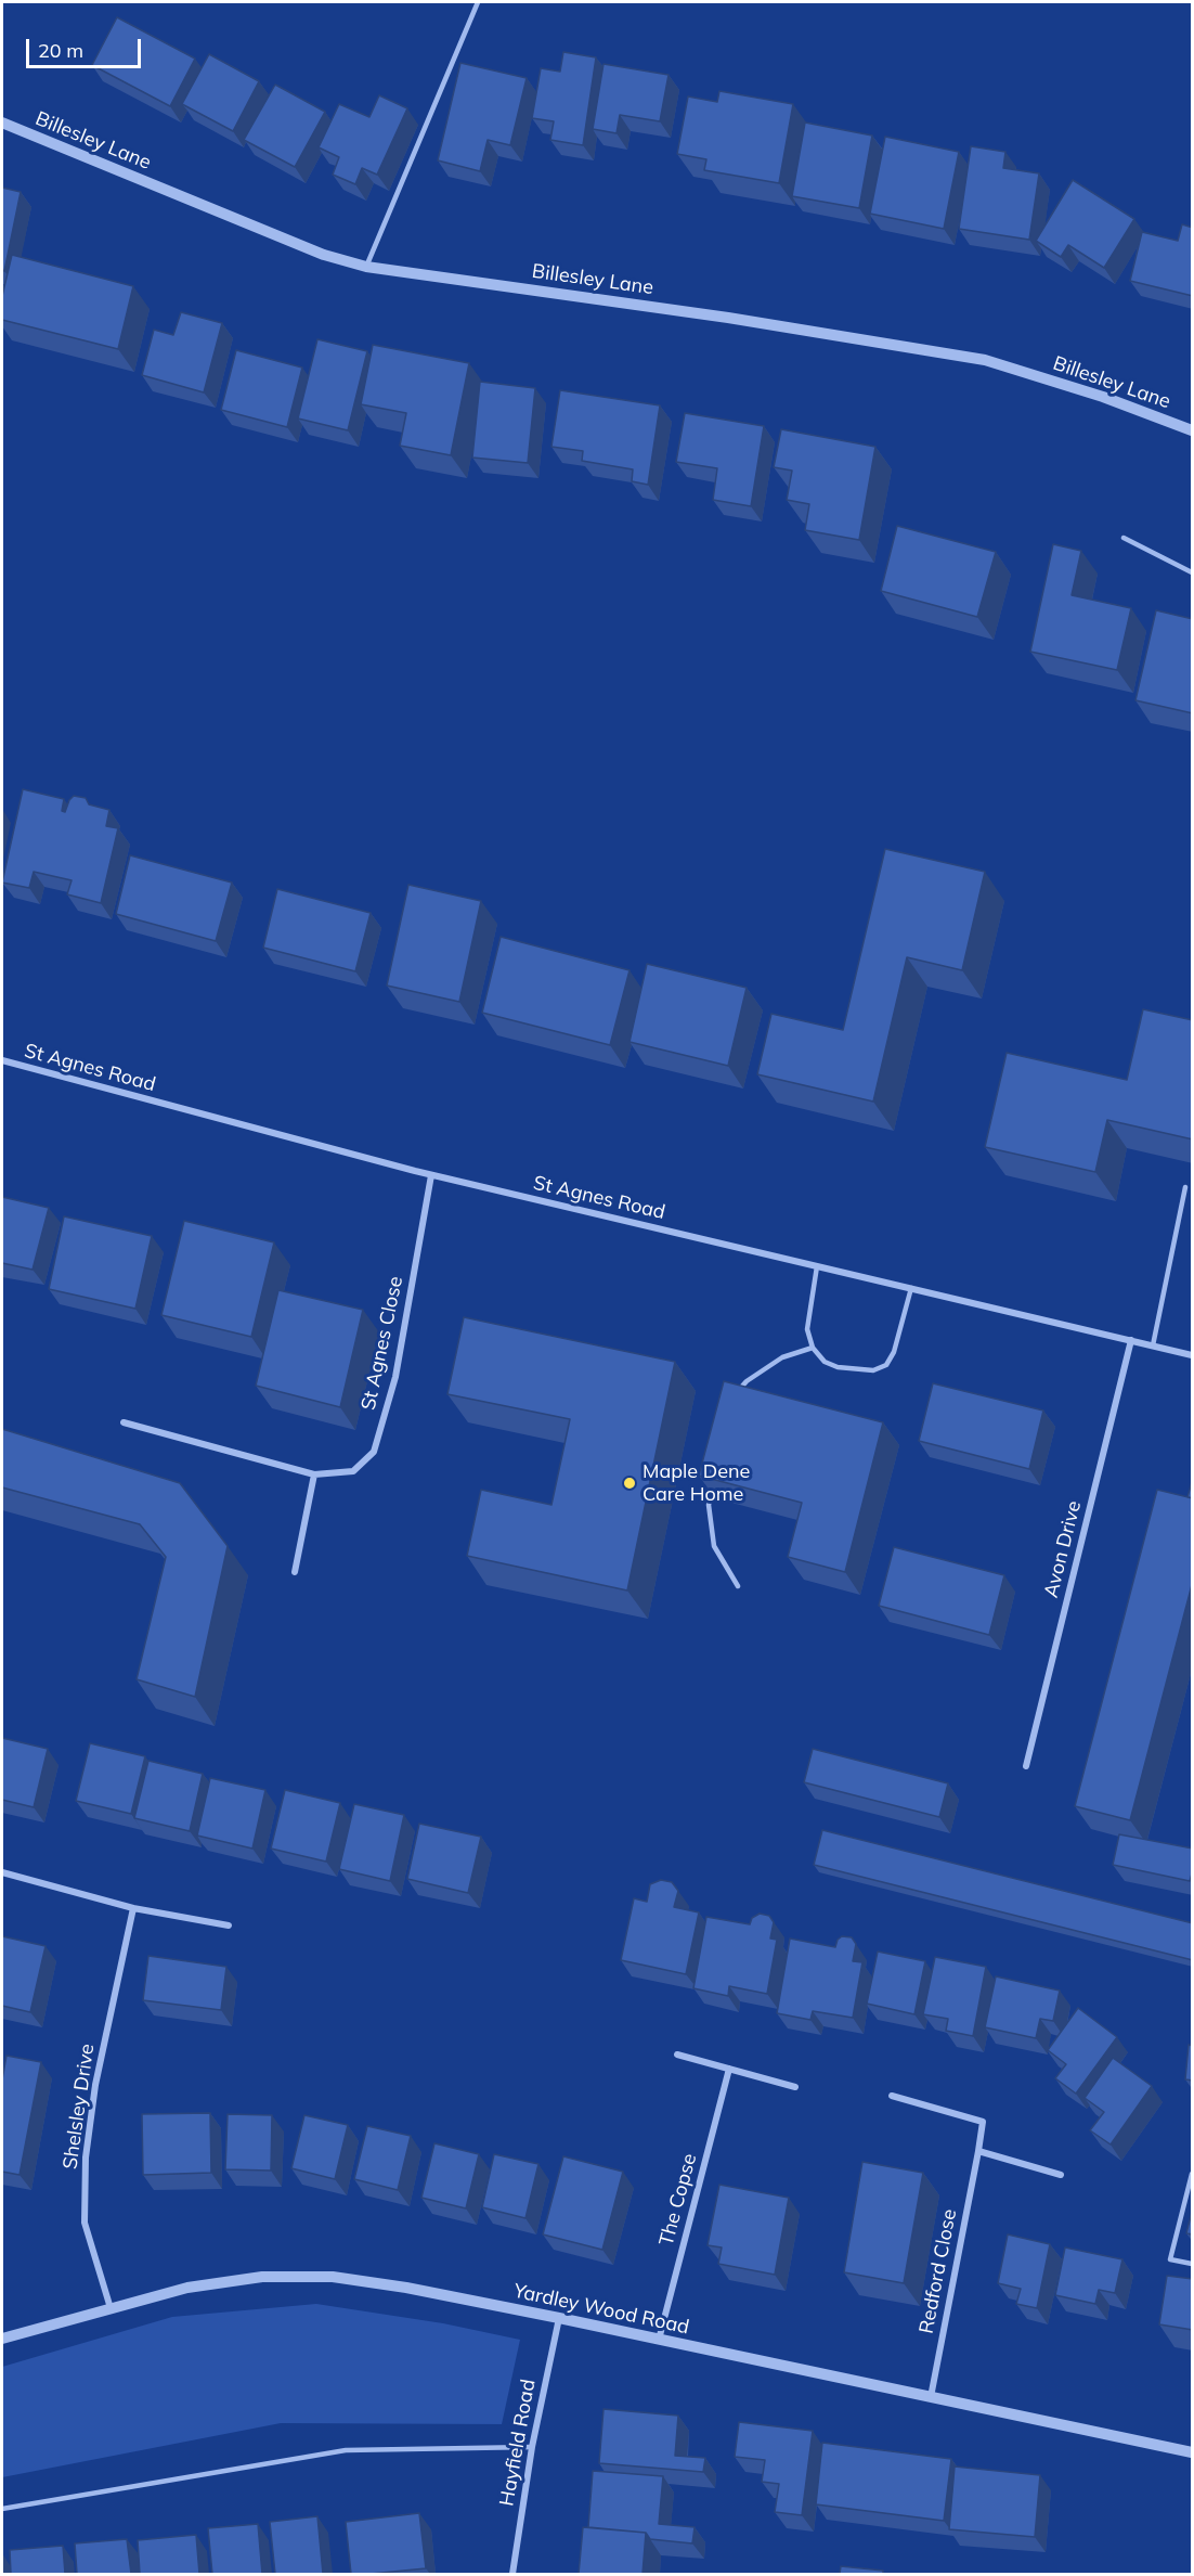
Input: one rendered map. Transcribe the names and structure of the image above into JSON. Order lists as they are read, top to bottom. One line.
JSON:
{"streets":{"street":["Billesley Lane","St Agnes Road","St Agnes Close","Avon Drive","Shelsley Drive","The Copse","Redford Close","Yardley Wood Road","Hayfield Road"]},"crossings":[["St Agnes Road","St Agnes Close"],["St Agnes Road","Avon Drive"],["Shelsley Drive","Yardley Wood Road"],["The Copse","Yardley Wood Road"],["Redford Close","Yardley Wood Road"],["Yardley Wood Road","Hayfield Road"]],"places":["Maple Dene Care Home"],"scale_bar":"20 m"}
